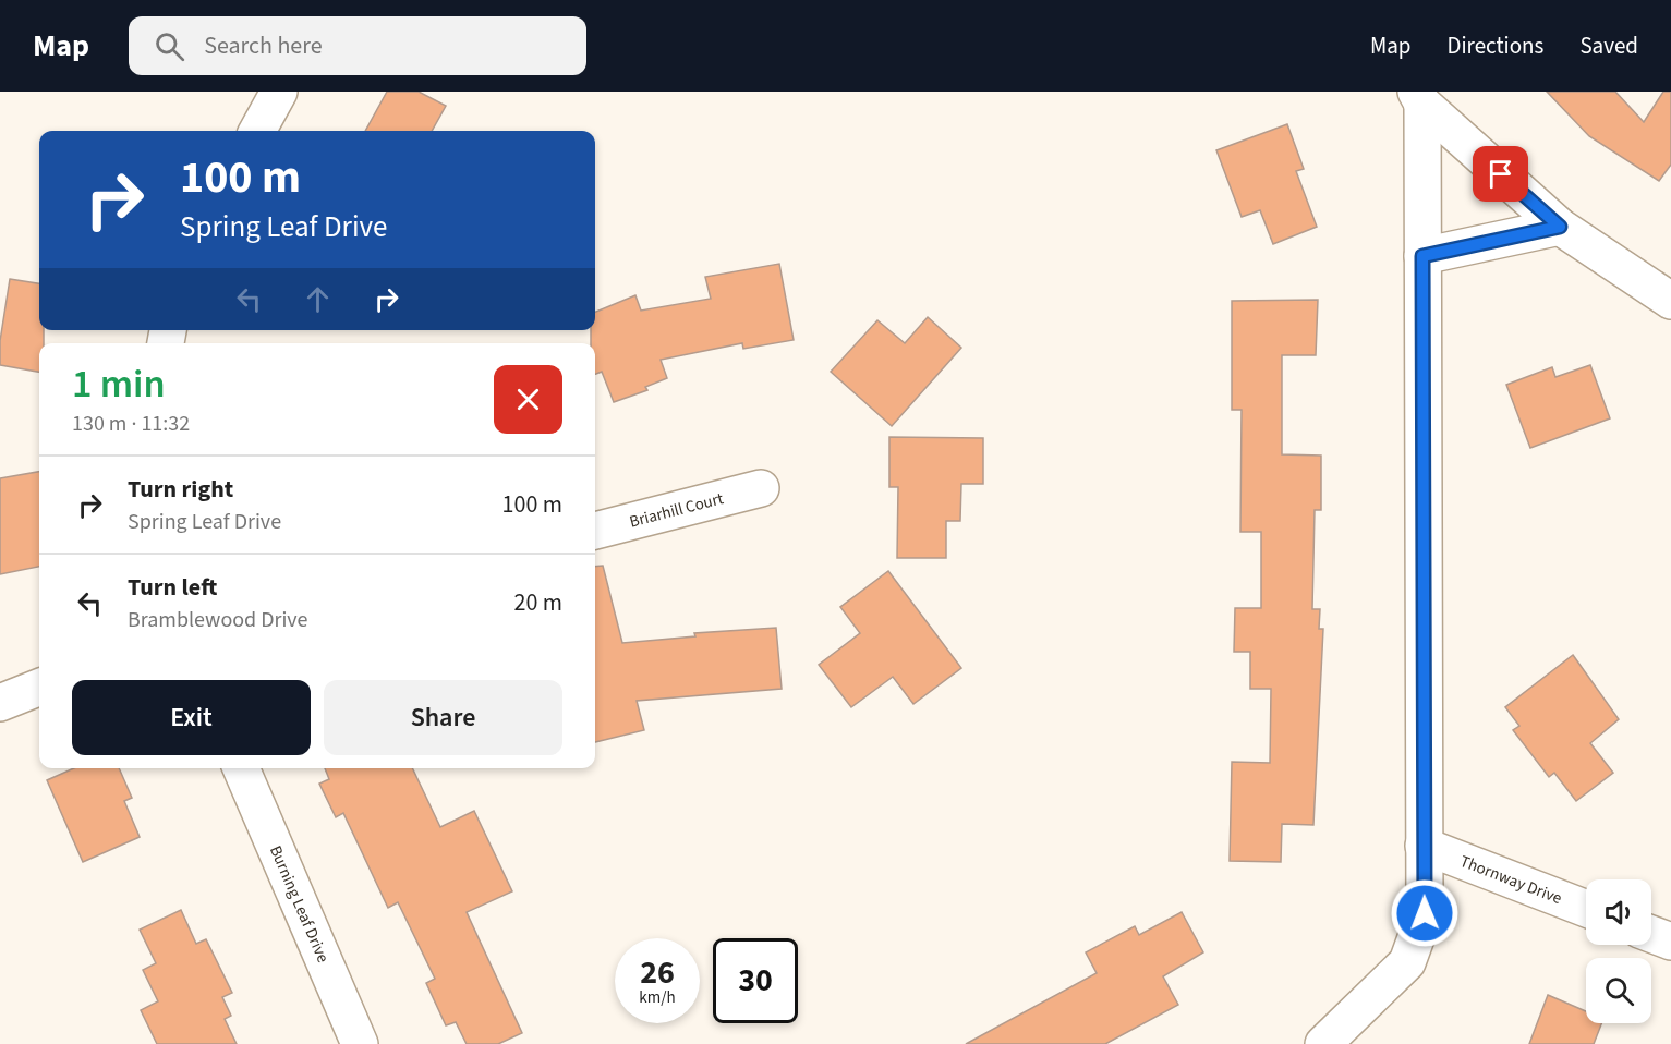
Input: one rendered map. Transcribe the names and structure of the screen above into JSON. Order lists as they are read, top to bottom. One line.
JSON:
{"streets":{"street":["Briarhill Court","Thornway Drive","Burning Leaf Drive"]},"page":{"header":"Map","search":"Search here","nav":["Map","Directions","Saved"],"turn":["100 m","Spring Leaf Drive"],"heading":["1 min","130 m · 11:32"],"list":[{"name":"Turn right","note":"Spring Leaf Drive","value":"100 m"},{"name":"Turn left","note":"Bramblewood Drive","value":"20 m"}],"buttons":["Exit","Share"],"speed":"26 km/h","limit":"30"}}
